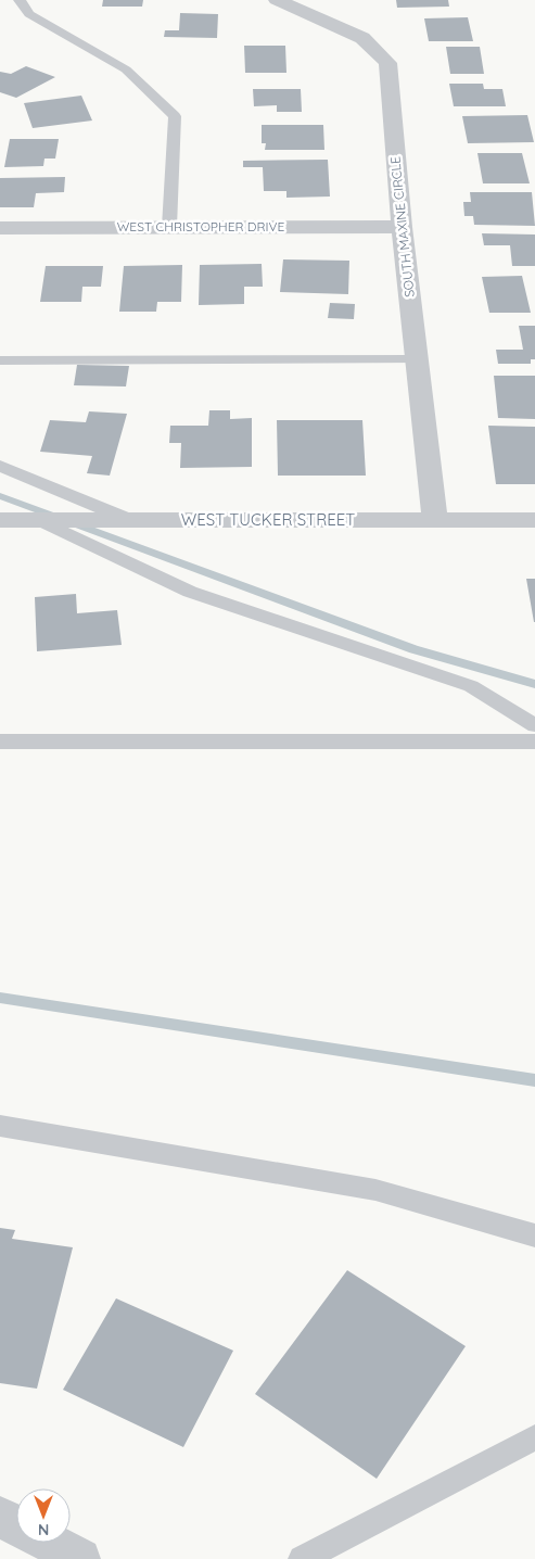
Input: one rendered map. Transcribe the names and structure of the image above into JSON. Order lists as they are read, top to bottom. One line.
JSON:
{"streets":{"street":["WEST CHRISTOPHER DRIVE","SOUTH MAXINE CIRCLE","WEST TUCKER STREET"]},"crossings":[["WEST CHRISTOPHER DRIVE","SOUTH MAXINE CIRCLE"],["SOUTH MAXINE CIRCLE","WEST TUCKER STREET"]],"north":"bottom"}
